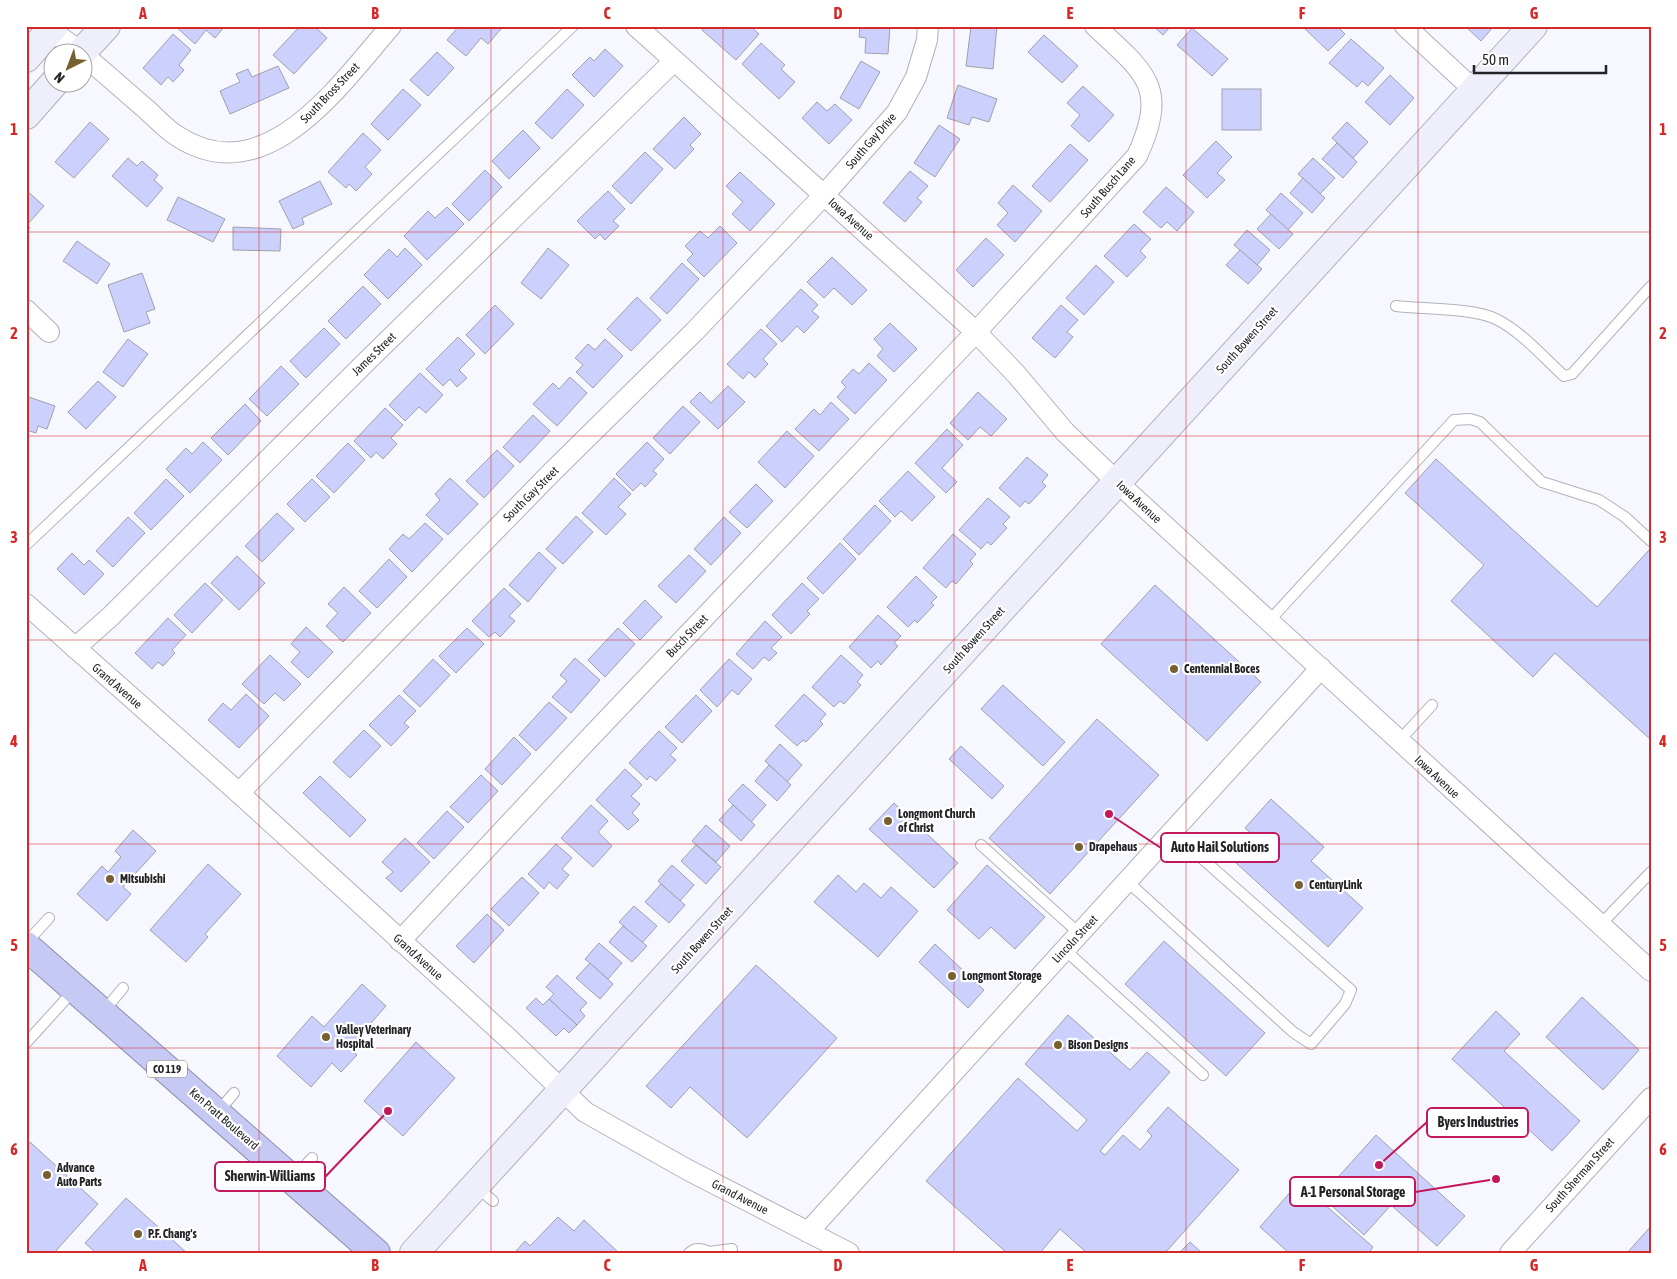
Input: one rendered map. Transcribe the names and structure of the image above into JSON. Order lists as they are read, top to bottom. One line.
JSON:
{"streets":{"highway":["CO 119","Ken Pratt Boulevard"],"street":["South Bross Street","South Gay Drive","South Busch Lane","Iowa Avenue","South Bowen Street","James Street","South Gay Street","Busch Street","Grand Avenue","Lincoln Street","South Sherman Street"]},"crossings":[["South Gay Drive","Iowa Avenue"],["South Gay Drive","South Gay Street"],["South Busch Lane","Iowa Avenue"],["South Busch Lane","Busch Street"],["Iowa Avenue","South Bowen Street"],["Iowa Avenue","James Street"],["Iowa Avenue","South Gay Street"],["Iowa Avenue","Busch Street"],["Iowa Avenue","Lincoln Street"],["South Bowen Street","Grand Avenue"],["James Street","Grand Avenue"],["South Gay Street","Grand Avenue"],["Busch Street","Grand Avenue"],["Grand Avenue","Lincoln Street"]],"places":["Centennial Boces","Auto Hail Solutions","Longmont Church of Christ","Drapehaus","Mitsubishi","CenturyLink","Longmont Storage","Valley Veterinary Hospital","Bison Designs","Sherwin-Williams","Byers Industries","Advance Auto Parts","A-1 Personal Storage","P.F. Chang's"],"scale_bar":"50 m","north":"bottom left","grid":{"columns":["A","B","C","D","E","F","G"],"rows":["1","2","3","4","5","6"]}}
